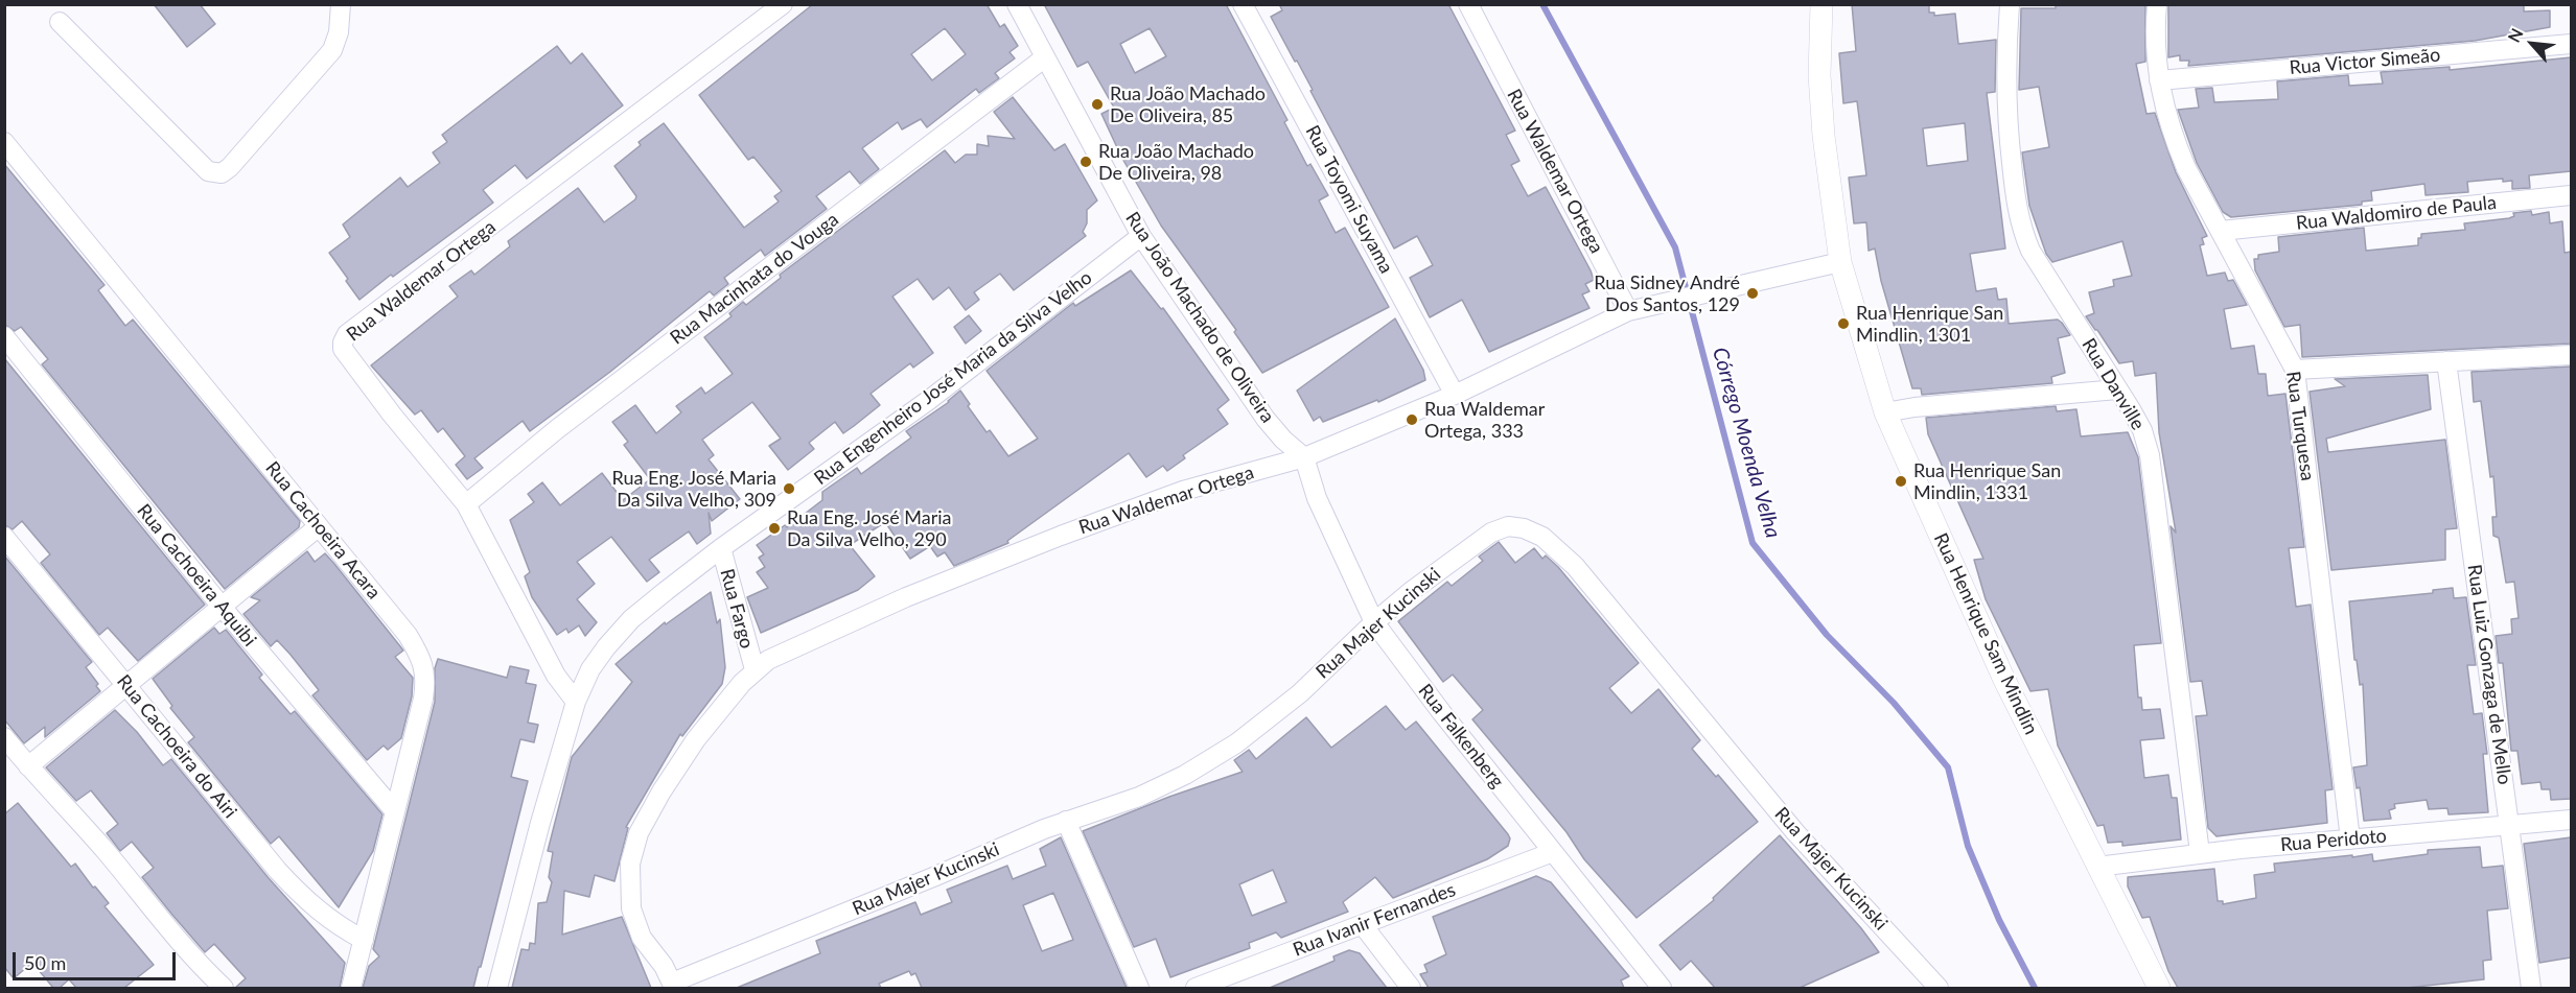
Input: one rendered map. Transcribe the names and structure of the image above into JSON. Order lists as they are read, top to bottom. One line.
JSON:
{"streets":{"street":["Rua Victor Simeão","Rua Waldemar Ortega","Rua Toyomi Suyama","Rua Waldomiro de Paula","Rua Macinhata do Vouga","Rua João Machado de Oliveira","Rua Engenheiro José Maria da Silva Velho","Rua Danville","Rua Turquesa","Rua Cachoeira Acara","Rua Cachoeira Aquibi","Rua Fargo","Rua Majer Kucinski","Rua Henrique Sam Mindlin","Rua Luiz Gonzaga de Mello","Rua Falkenberg","Rua Cachoeira do Airi","Rua Peridoto","Rua Ivanir Fernandes"]},"crossings":[["Rua Victor Simeão","Rua Turquesa"],["Rua Waldemar Ortega","Rua Toyomi Suyama"],["Rua Waldemar Ortega","Rua Macinhata do Vouga"],["Rua Waldemar Ortega","Rua João Machado de Oliveira"],["Rua Waldemar Ortega","Rua Engenheiro José Maria da Silva Velho"],["Rua Waldemar Ortega","Rua Fargo"],["Rua Waldemar Ortega","Rua Majer Kucinski"],["Rua Waldemar Ortega","Rua Falkenberg"],["Rua Waldomiro de Paula","Rua Turquesa"],["Rua Macinhata do Vouga","Rua João Machado de Oliveira"],["Rua João Machado de Oliveira","Rua Engenheiro José Maria da Silva Velho"],["Rua João Machado de Oliveira","Rua Falkenberg"],["Rua Engenheiro José Maria da Silva Velho","Rua Fargo"],["Rua Danville","Rua Peridoto"],["Rua Turquesa","Rua Peridoto"],["Rua Cachoeira Acara","Rua Cachoeira Aquibi"],["Rua Cachoeira Acara","Rua Cachoeira do Airi"],["Rua Majer Kucinski","Rua Falkenberg"],["Rua Henrique Sam Mindlin","Rua Peridoto"],["Rua Luiz Gonzaga de Mello","Rua Peridoto"],["Rua Falkenberg","Rua Ivanir Fernandes"]],"water":["Córrego Moenda Velha"],"places":["Rua João Machado De Oliveira, 85","Rua João Machado De Oliveira, 98","Rua Sidney André Dos Santos, 129","Rua Henrique San Mindlin, 1301","Rua Waldemar Ortega, 333","Rua Henrique San Mindlin, 1331","Rua Eng. José Maria Da Silva Velho, 309","Rua Eng. José Maria Da Silva Velho, 290"],"scale_bar":"50 m","north":"top left"}
